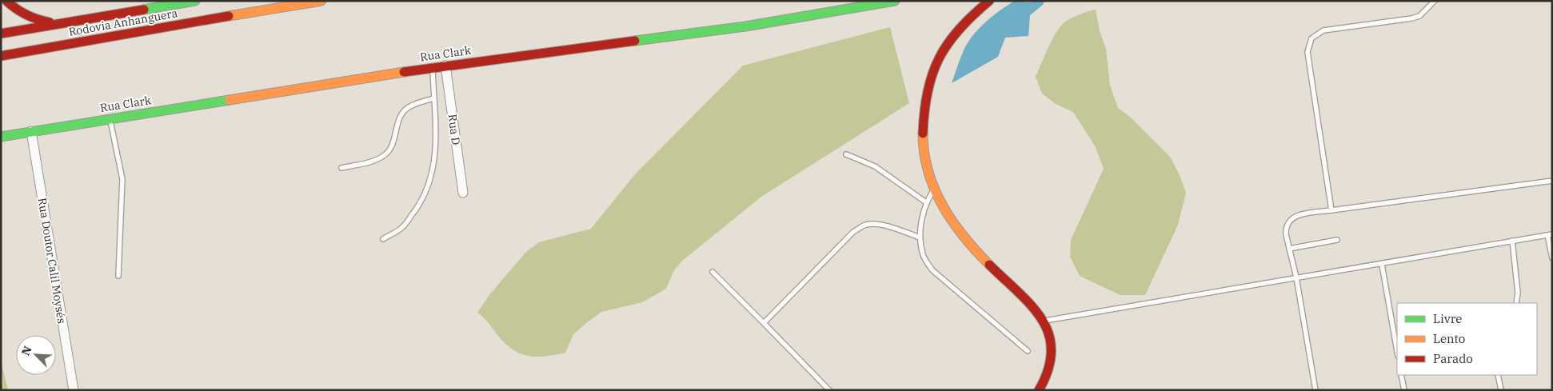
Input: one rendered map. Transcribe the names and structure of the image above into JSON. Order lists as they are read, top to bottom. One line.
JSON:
{"streets":{"main road":["Rodovia Anhanguera","Rua Clark"],"street":["Rua D","Rua Doutor Calil Moysés"]},"crossings":[["Rua Clark","Rua D"],["Rua Clark","Rua Doutor Calil Moysés"]],"legend":["Livre","Lento","Parado"],"north":"top left"}
